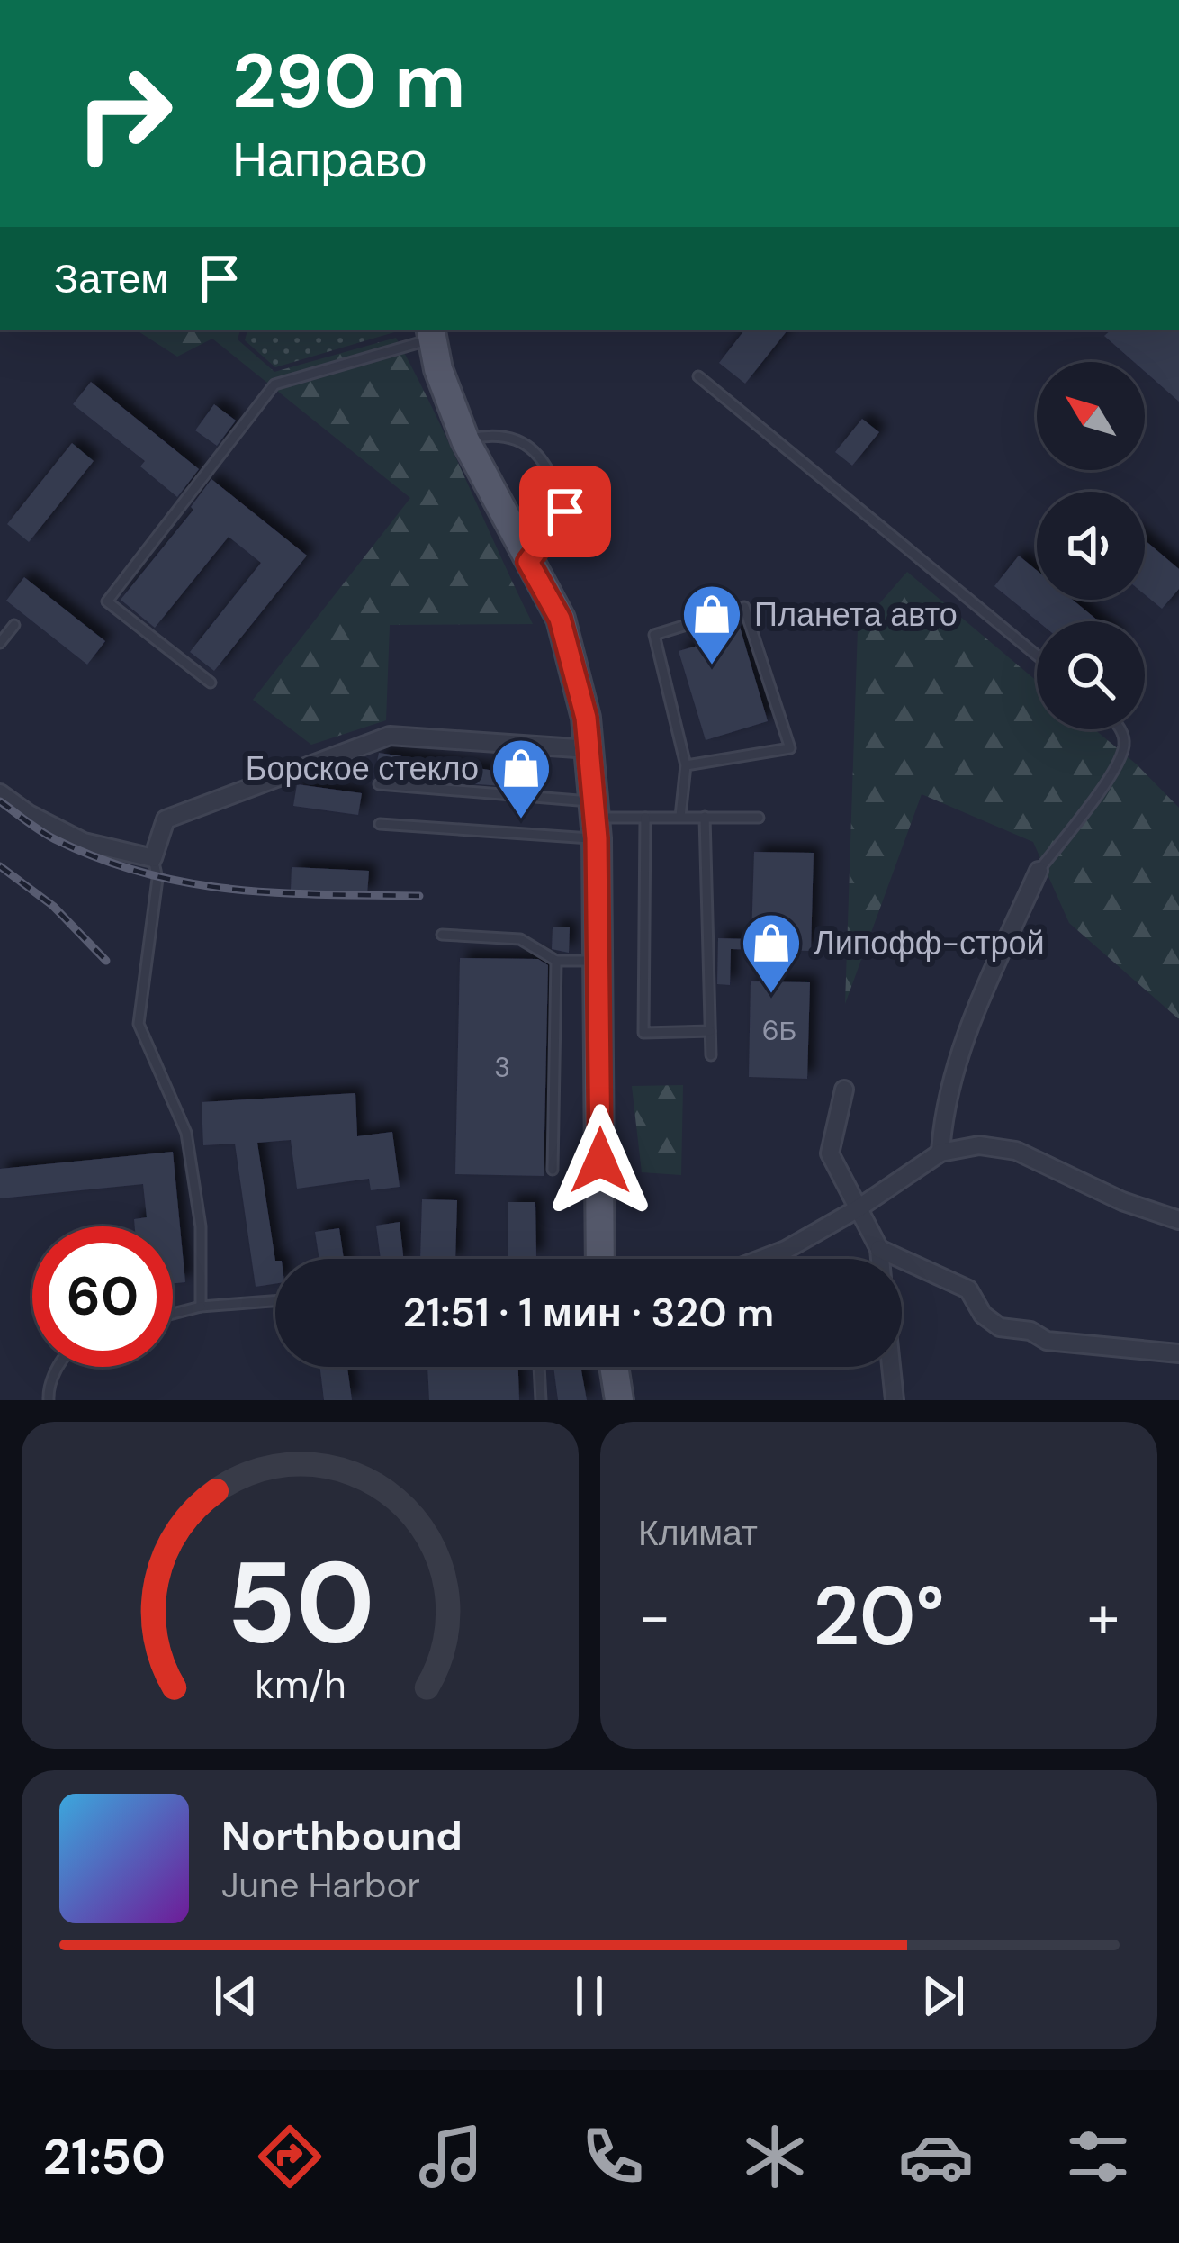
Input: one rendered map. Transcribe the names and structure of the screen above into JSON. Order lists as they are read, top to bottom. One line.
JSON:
{"places":{"shop":["Планета авто","Борское стекло","Липофф-строй"]},"house_numbers":["6Б","3"],"north":"top left","page":{"turn":["290 m","Направо"],"then":"Затем","limit":"60","trip":"21:51 · 1 мин · 320 m","tile":"Климат","heat":["−","20°","+"],"song":["Northbound","June Harbor"],"tabs":"21:50","gauge":["50","km/h"]}}
